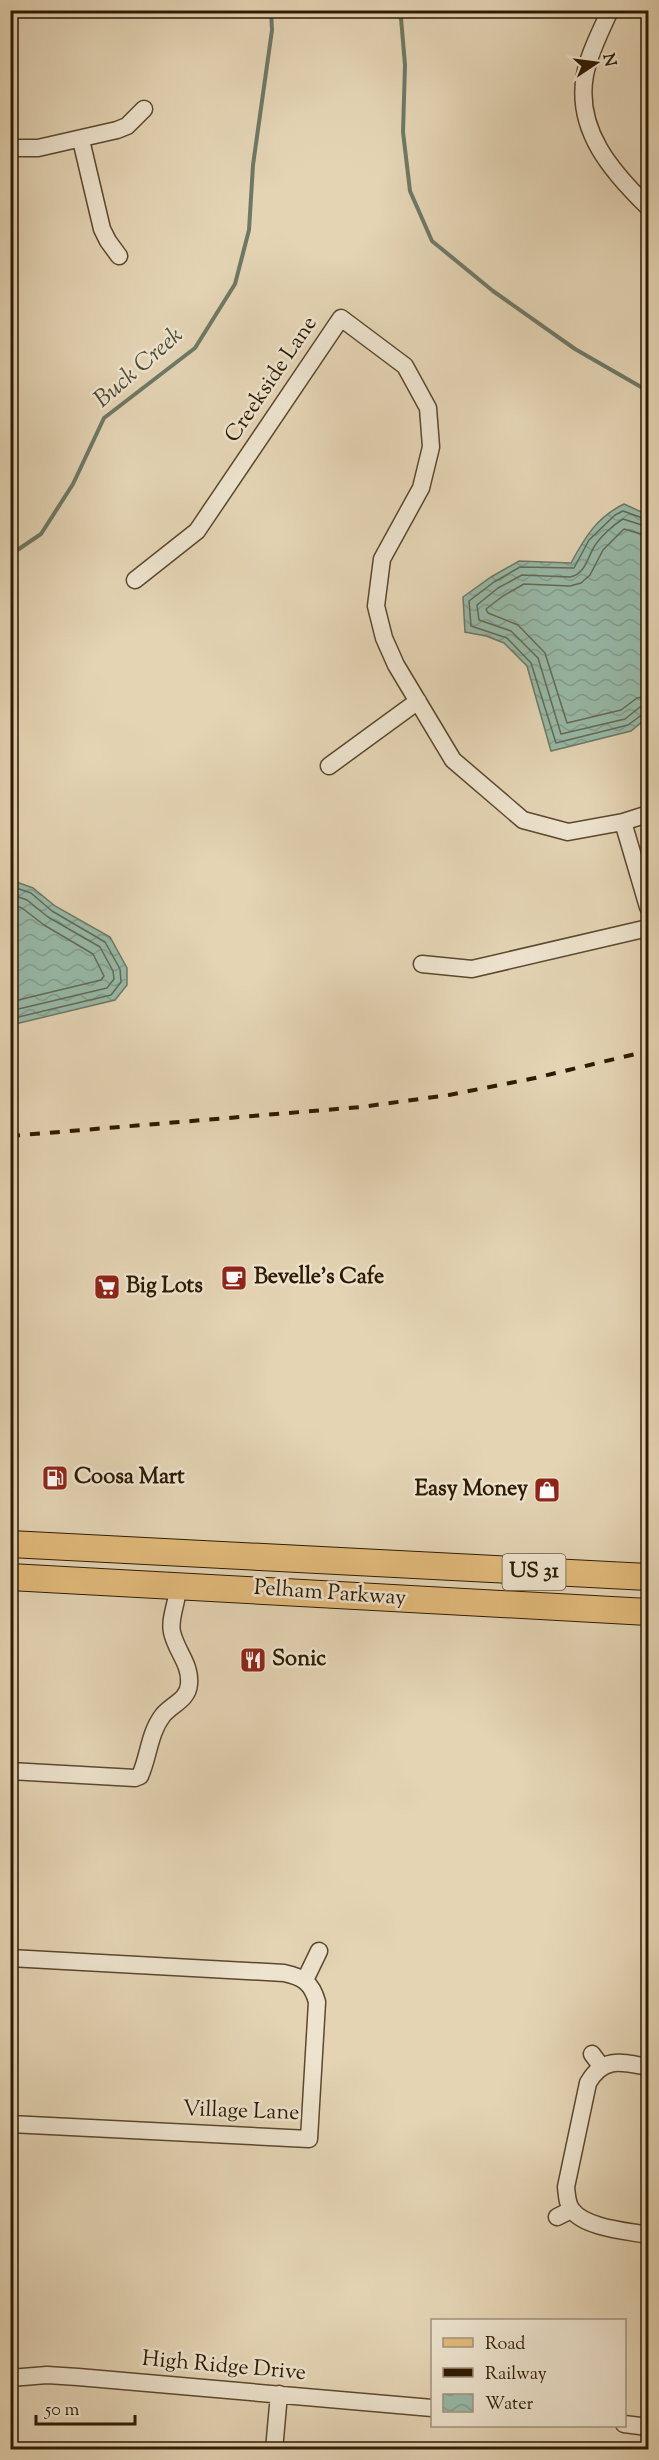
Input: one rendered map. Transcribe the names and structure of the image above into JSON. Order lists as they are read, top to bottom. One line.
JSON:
{"streets":{"main road":["US 31","Pelham Parkway"],"street":["Creekside Lane","Village Lane","High Ridge Drive"]},"water":["Buck Creek"],"places":{"cafe":["Bevelle's Cafe"],"supermarket":["Big Lots"],"fuel station":["Coosa Mart"],"shop":["Easy Money"],"restaurant":["Sonic"]},"legend":["Road","Railway","Water"],"scale_bar":"50 m","north":"right"}
